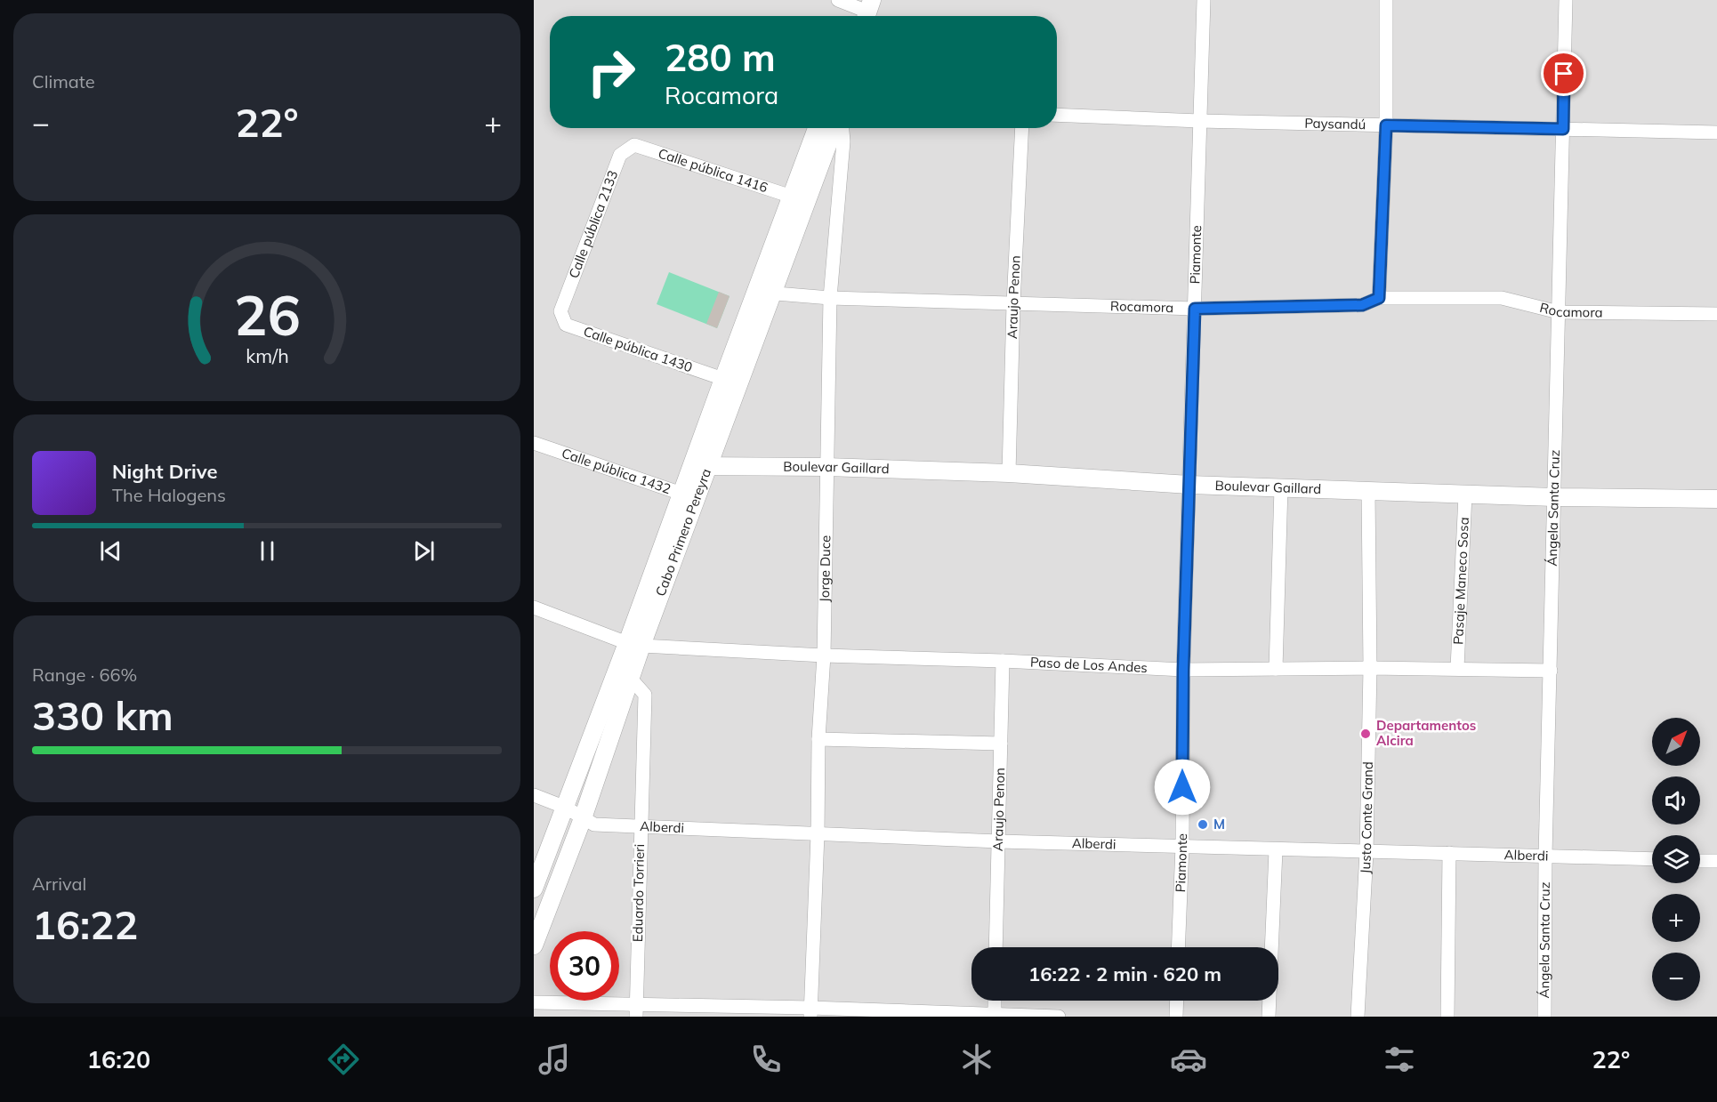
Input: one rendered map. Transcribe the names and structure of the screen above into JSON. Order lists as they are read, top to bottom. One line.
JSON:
{"streets":{"street":["Paysandú","Calle pública 1416","Calle pública 2133","Piamonte","Araujo Penon","Rocamora","Calle pública 1430","Boulevar Gaillard","Calle pública 1432","Ángela Santa Cruz","Cabo Primero Pereyra","Jorge Duce","Pasaje Maneco Sosa","Paso de Los Andes","Justo Conte Grand","Alberdi","Eduardo Torrieri"]},"crossings":[["Paysandú","Piamonte"],["Paysandú","Ángela Santa Cruz"],["Calle pública 1416","Calle pública 2133"],["Calle pública 1416","Cabo Primero Pereyra"],["Calle pública 2133","Calle pública 1430"],["Piamonte","Rocamora"],["Piamonte","Boulevar Gaillard"],["Piamonte","Paso de Los Andes"],["Piamonte","Alberdi"],["Araujo Penon","Rocamora"],["Araujo Penon","Boulevar Gaillard"],["Araujo Penon","Paso de Los Andes"],["Araujo Penon","Alberdi"],["Rocamora","Ángela Santa Cruz"],["Rocamora","Cabo Primero Pereyra"],["Rocamora","Jorge Duce"],["Calle pública 1430","Cabo Primero Pereyra"],["Boulevar Gaillard","Ángela Santa Cruz"],["Boulevar Gaillard","Cabo Primero Pereyra"],["Boulevar Gaillard","Jorge Duce"],["Boulevar Gaillard","Pasaje Maneco Sosa"],["Boulevar Gaillard","Justo Conte Grand"],["Calle pública 1432","Cabo Primero Pereyra"],["Ángela Santa Cruz","Paso de Los Andes"],["Ángela Santa Cruz","Alberdi"],["Cabo Primero Pereyra","Paso de Los Andes"],["Cabo Primero Pereyra","Alberdi"],["Cabo Primero Pereyra","Eduardo Torrieri"],["Jorge Duce","Paso de Los Andes"],["Jorge Duce","Alberdi"],["Pasaje Maneco Sosa","Paso de Los Andes"],["Paso de Los Andes","Justo Conte Grand"],["Justo Conte Grand","Alberdi"],["Alberdi","Eduardo Torrieri"]],"places":["Departamentos Alcira","M"],"north":"top right","page":{"tile":["Climate",["Range · 66%","330 km"],["Arrival","16:22"]],"turn":["280 m","Rocamora"],"heat":["−","22°","+"],"song":["Night Drive","The Halogens"],"map_buttons":["+","−"],"limit":"30","trip":"16:22 · 2 min · 620 m","tabs":["16:20","22°"],"gauge":["26","km/h"]}}
